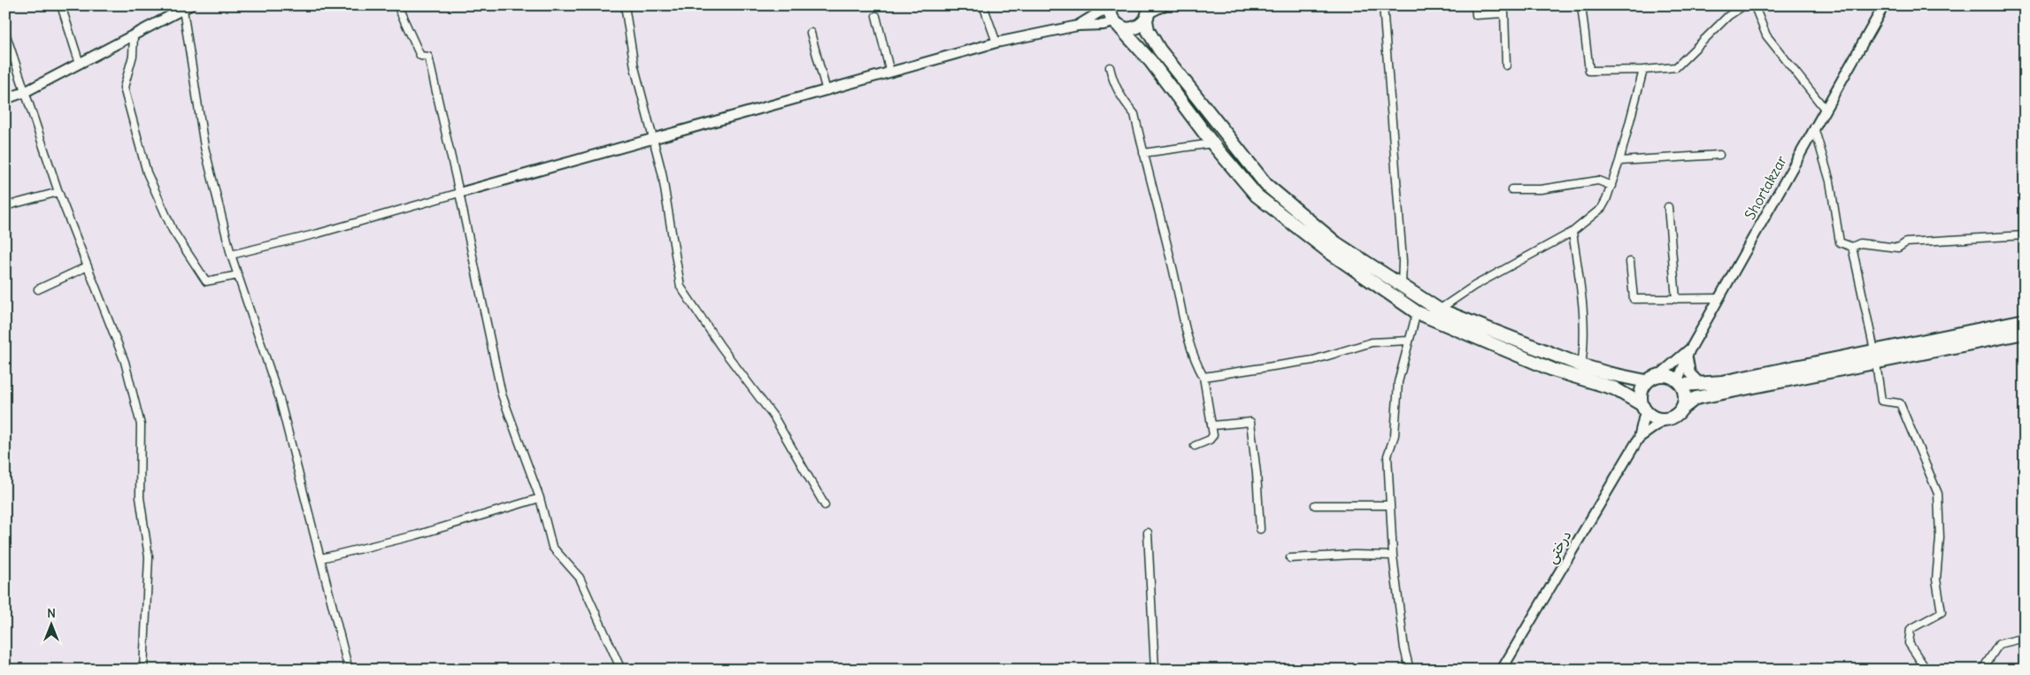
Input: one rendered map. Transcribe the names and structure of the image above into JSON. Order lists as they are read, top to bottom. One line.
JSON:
{"streets":{"street":["Shortakzar","درختی"]},"north":"top"}
